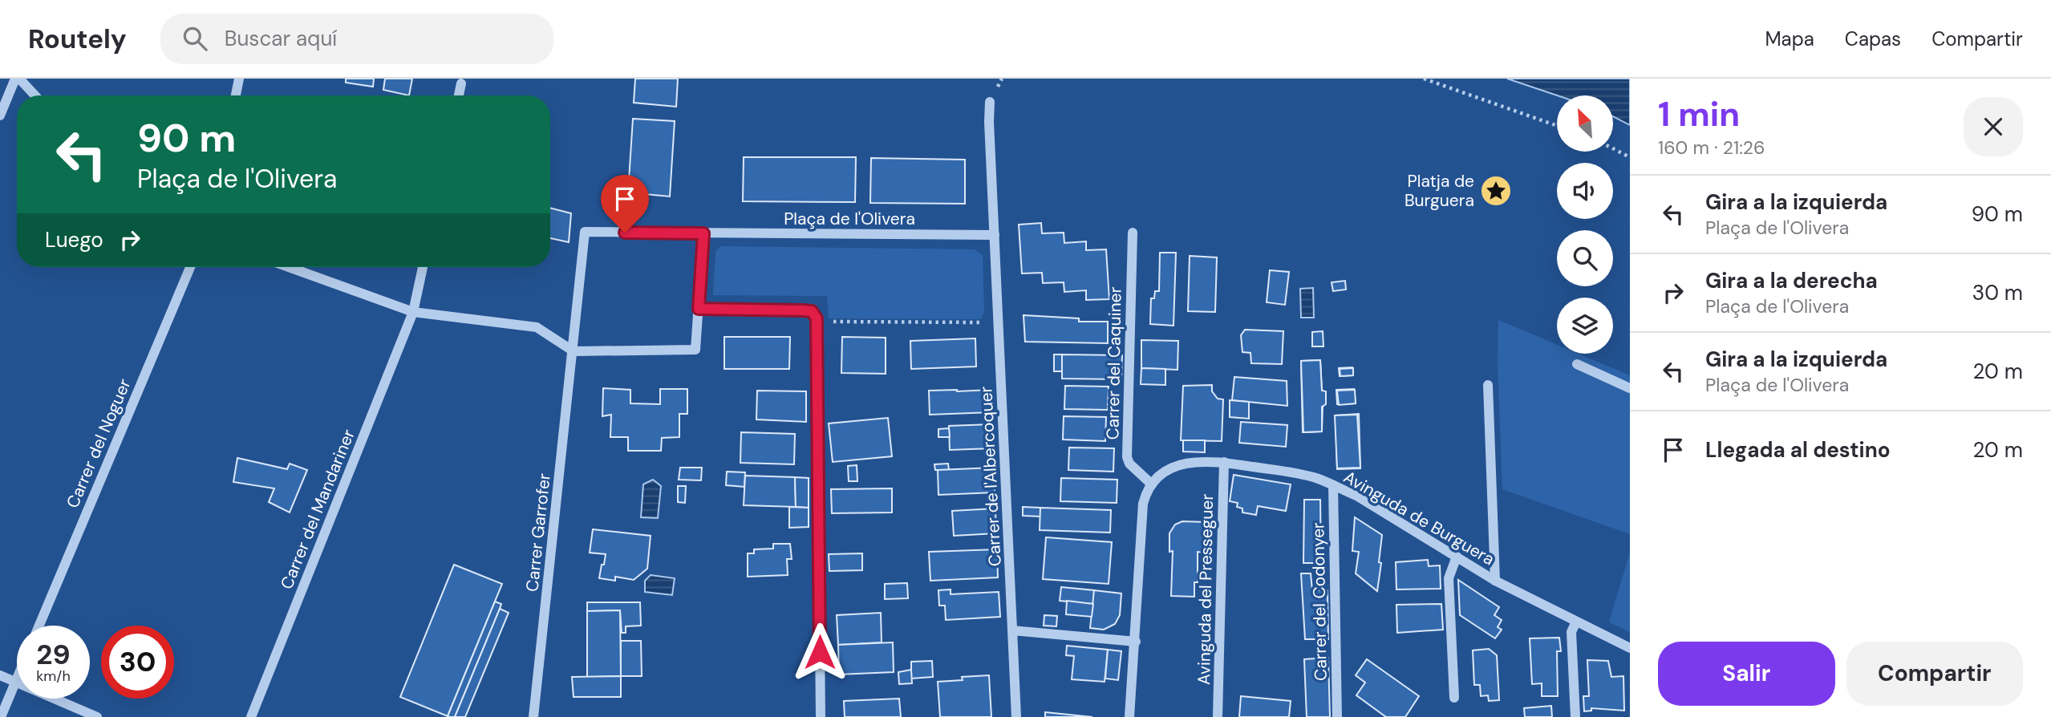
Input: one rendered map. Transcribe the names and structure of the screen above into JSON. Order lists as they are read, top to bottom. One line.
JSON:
{"streets":{"street":["Plaça de l'Olivera","Carrer del Caquiner","Carrer del Noguer","Carrer de l'Albercoquer","Carrer del Mandariner","Avinguda de Burguera","Carrer Garrofer","Avinguda del Presseguer","Carrer del Codonyer"]},"crossings":[["Plaça de l'Olivera","Carrer de l'Albercoquer"],["Plaça de l'Olivera","Carrer Garrofer"],["Carrer del Caquiner","Avinguda de Burguera"],["Avinguda de Burguera","Avinguda del Presseguer"],["Avinguda de Burguera","Carrer del Codonyer"]],"places":{"place":["Platja de Burguera"]},"north":"top left","page":{"header":"Routely","search":"Buscar aquí","nav":["Mapa","Capas","Compartir"],"heading":["1 min","160 m · 21:26"],"turn":["90 m","Plaça de l'Olivera"],"list":[{"name":"Gira a la izquierda","note":"Plaça de l'Olivera","value":"90 m"},{"name":"Gira a la derecha","note":"Plaça de l'Olivera","value":"30 m"},{"name":"Gira a la izquierda","note":"Plaça de l'Olivera","value":"20 m"},{"name":"Llegada al destino","value":"20 m"}],"then":"Luego","speed":"29 km/h","limit":"30","buttons":["Salir","Compartir"]}}
